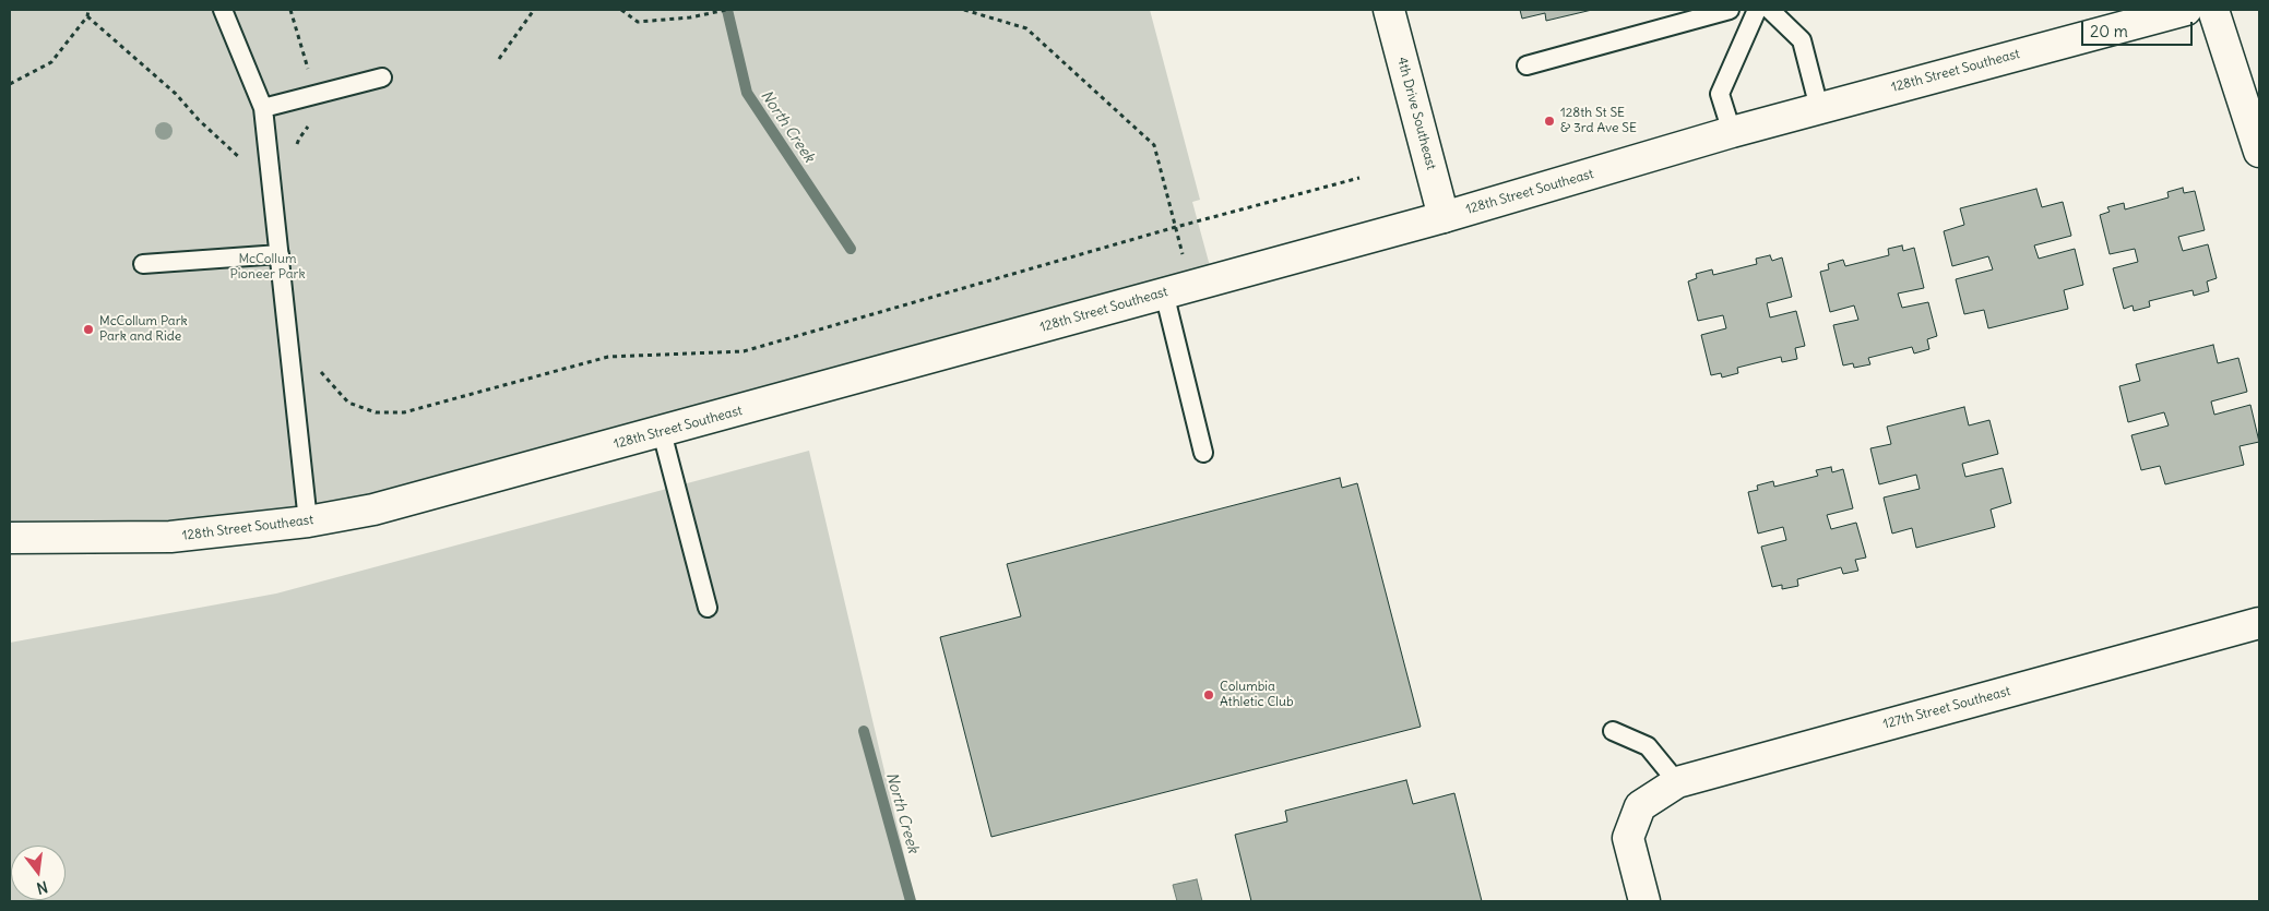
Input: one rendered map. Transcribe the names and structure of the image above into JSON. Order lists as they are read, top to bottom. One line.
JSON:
{"streets":{"main road":["128th Street Southeast","4th Drive Southeast","127th Street Southeast"]},"crossings":[["128th Street Southeast","4th Drive Southeast"]],"water":["North Creek"],"parks":["McCollum Pioneer Park"],"places":["128th St SE & 3rd Ave SE","McCollum Park Park and Ride","Columbia Athletic Club"],"scale_bar":"20 m","north":"bottom"}
